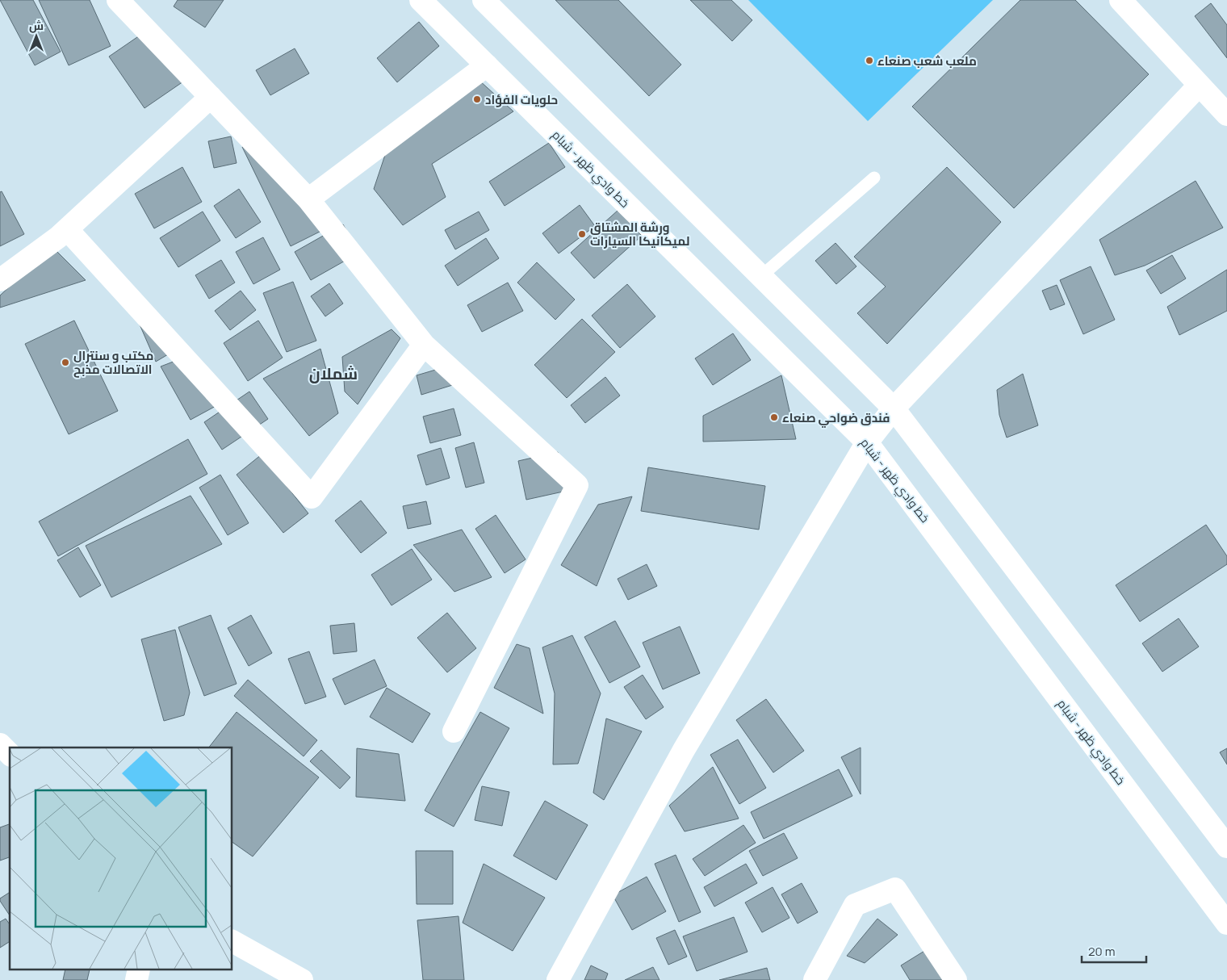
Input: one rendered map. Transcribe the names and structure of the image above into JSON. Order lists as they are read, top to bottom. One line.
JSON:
{"streets":{"street":["خط وادي ظهر - شبام"]},"districts":["شملان"],"places":["ملعب شعب صنعاء","حلويات الفؤاد","ورشة المشتاق لميكانيكا السيارات","مكتب و سنترال الاتصالات مذبح","فندق ضواحي صنعاء"],"scale_bar":"20 m","north":"top"}
